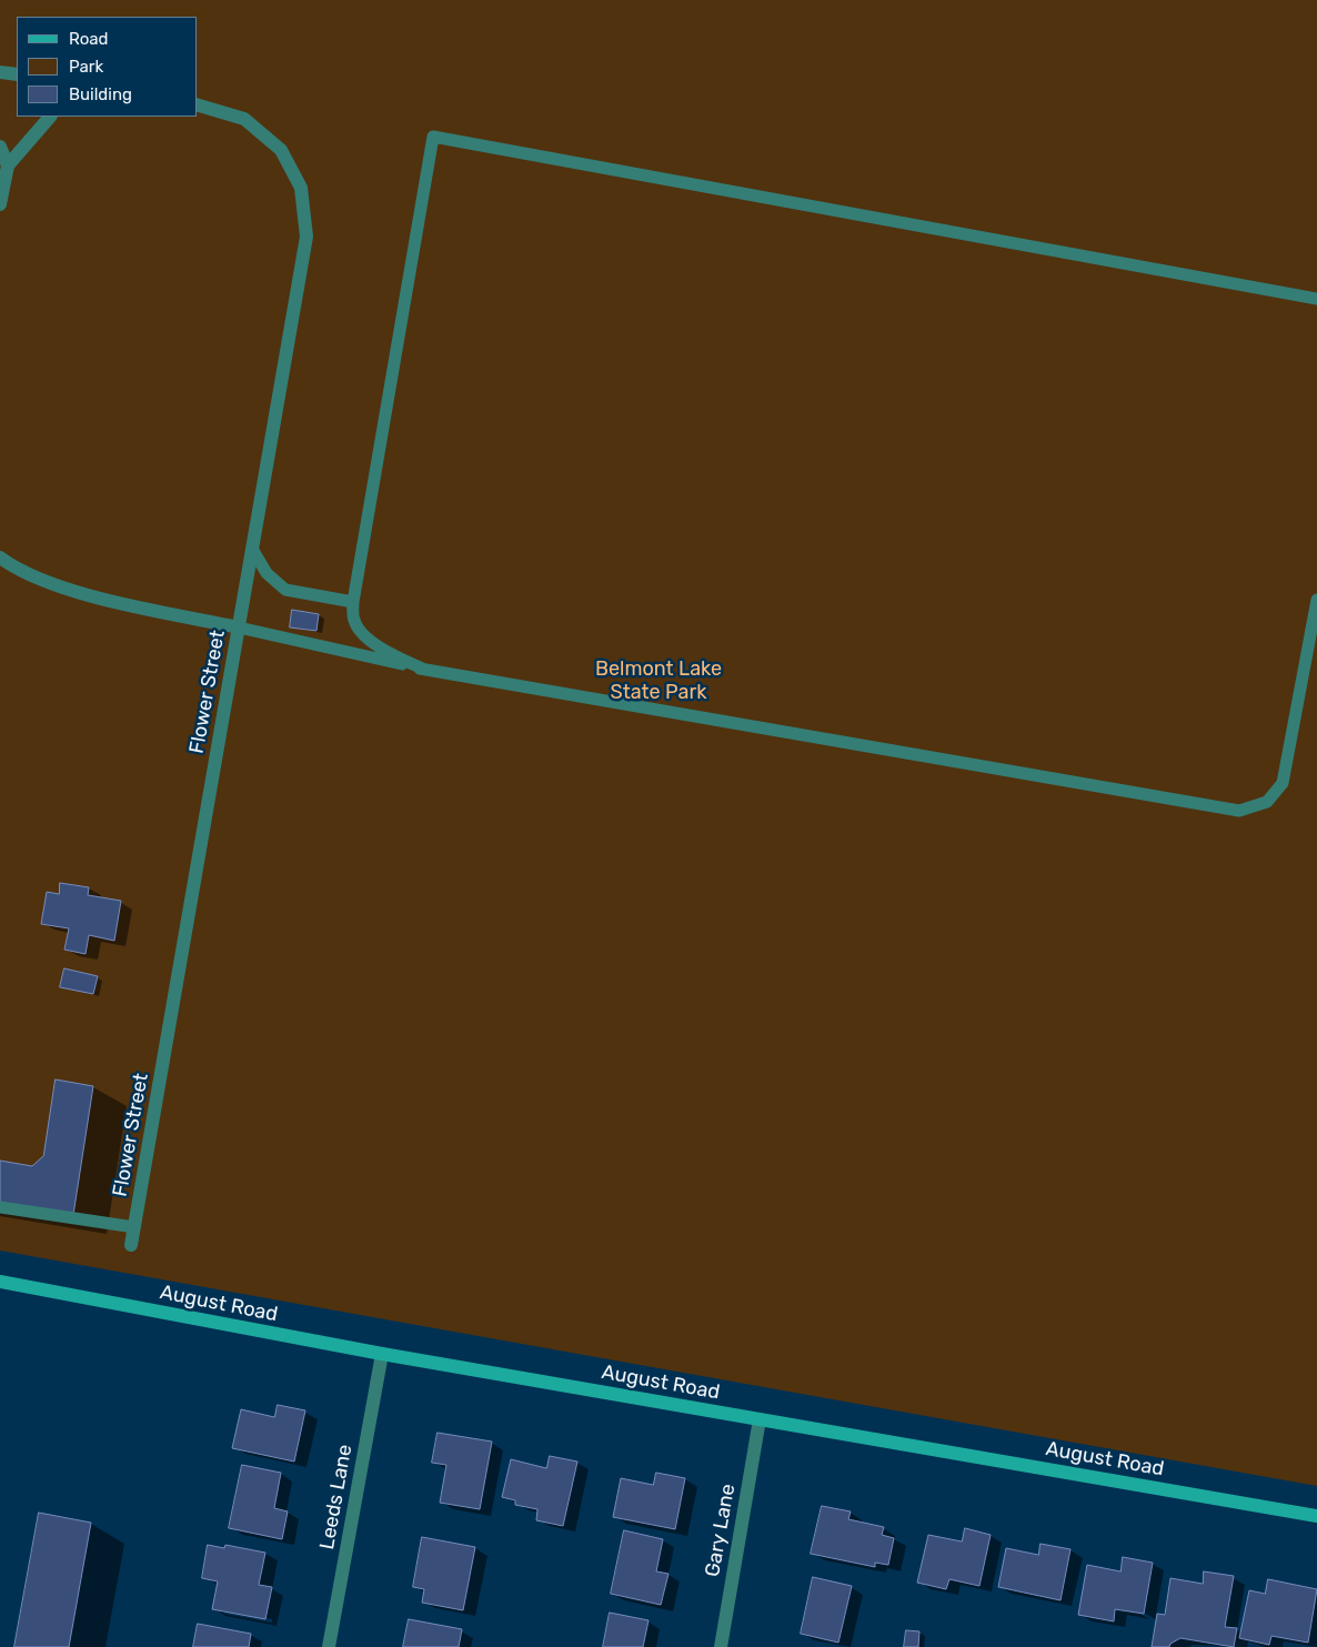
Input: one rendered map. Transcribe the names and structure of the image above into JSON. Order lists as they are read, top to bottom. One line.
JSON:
{"streets":{"street":["Flower Street","August Road","Leeds Lane","Gary Lane"]},"crossings":[["August Road","Leeds Lane"],["August Road","Gary Lane"]],"parks":["Belmont Lake State Park"],"legend":["Road","Park","Building"]}
